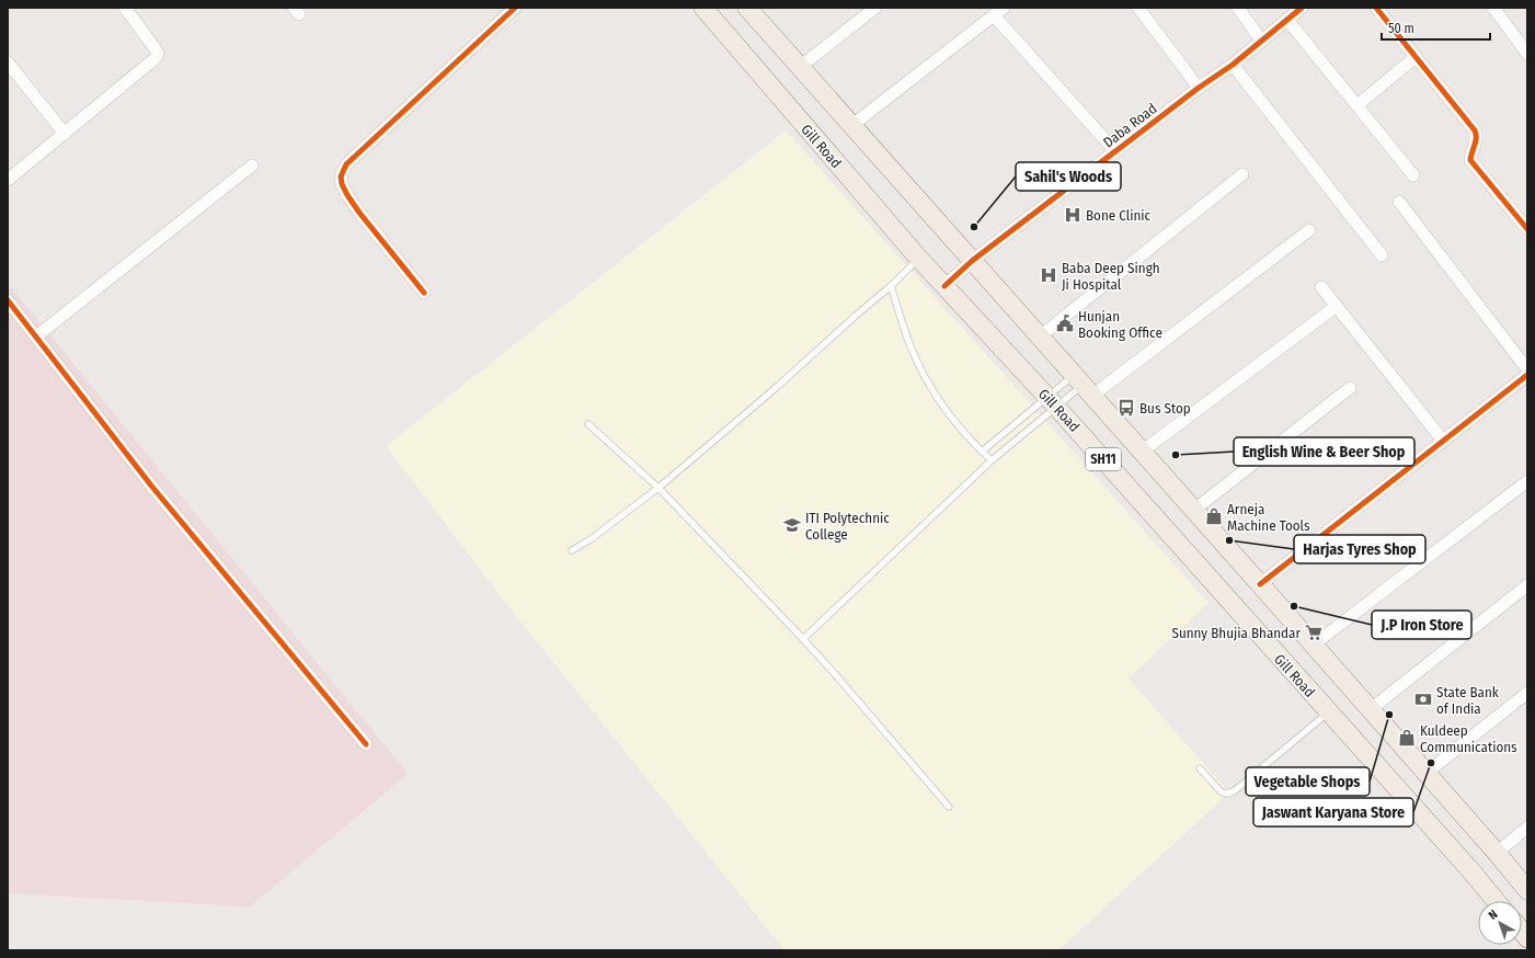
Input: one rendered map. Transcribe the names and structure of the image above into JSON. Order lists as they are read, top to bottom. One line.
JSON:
{"streets":{"main road":["Gill Road","SH11"],"street":["Daba Road"]},"crossings":[["Daba Road","Gill Road"],["Daba Road","SH11"]],"places":{"hospital":["Bone Clinic","Baba Deep Singh Ji Hospital"],"other":["Sahil's Woods","English Wine & Beer Shop","Harjas Tyres Shop","J.P Iron Store","Vegetable Shops","Jaswant Karyana Store"],"public building":["Hunjan Booking Office"],"bus stop":["Bus Stop"],"shop":["Arneja Machine Tools","Kuldeep Communications"],"school or university":["ITI Polytechnic College"],"supermarket":["Sunny Bhujia Bhandar"],"bank":["State Bank of India"]},"scale_bar":"50 m","north":"top left"}
